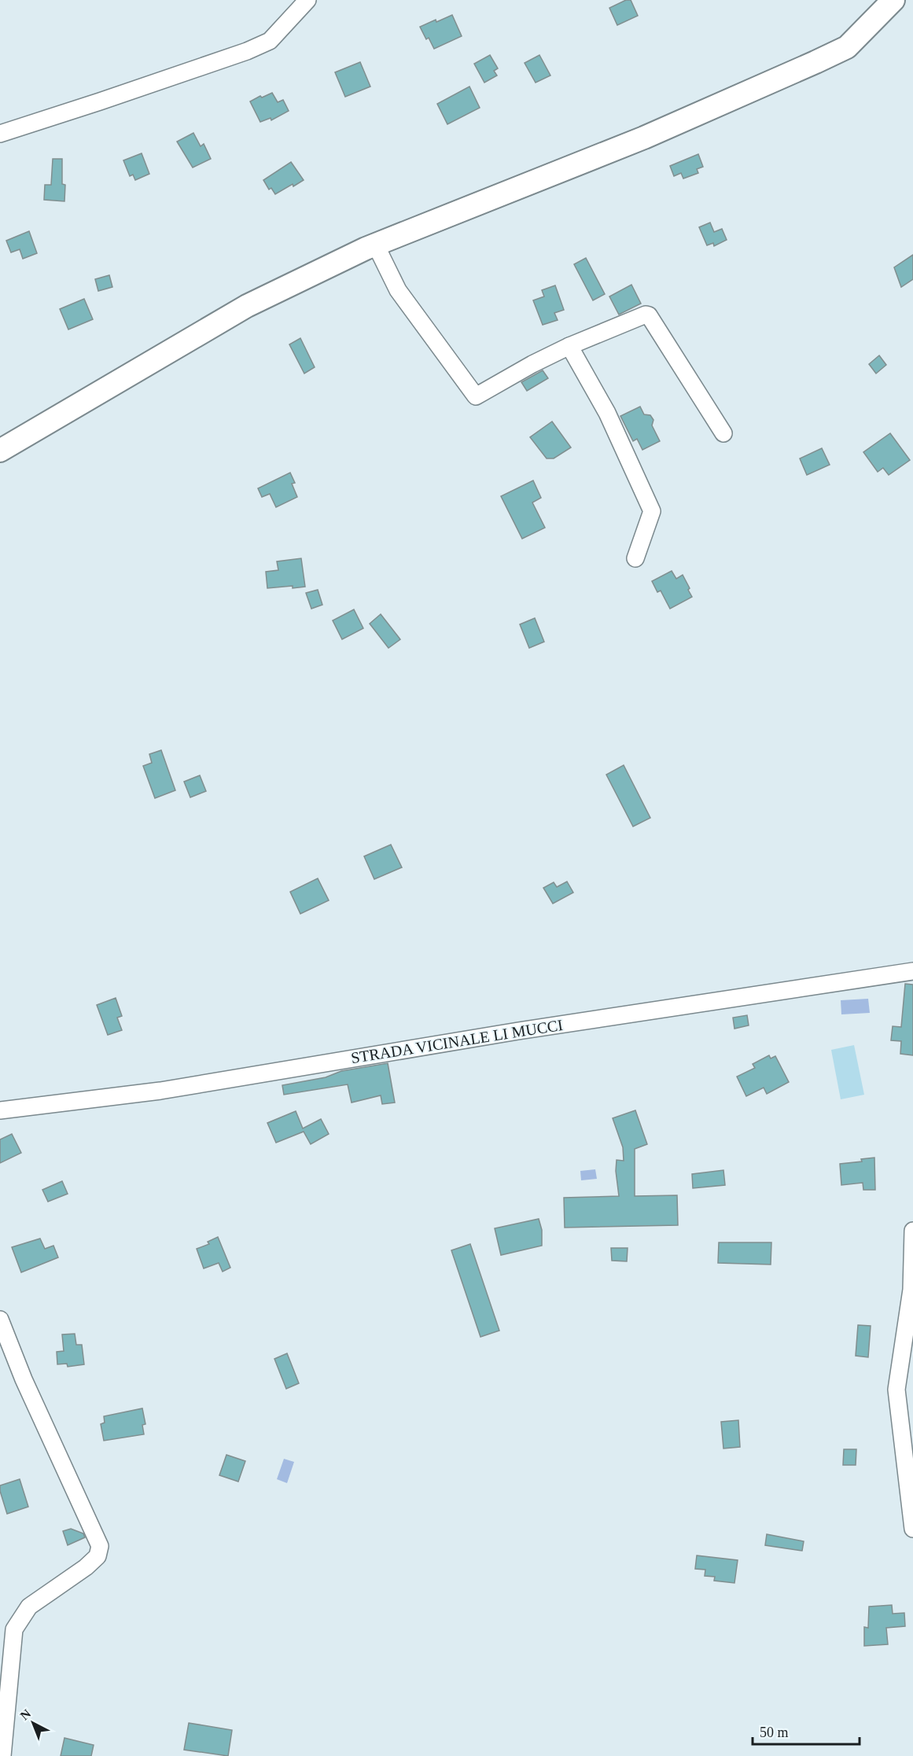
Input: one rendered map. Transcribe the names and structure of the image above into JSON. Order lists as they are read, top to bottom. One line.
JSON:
{"streets":{"street":["STRADA VICINALE LI MUCCI"]},"scale_bar":"50 m","north":"top left"}
